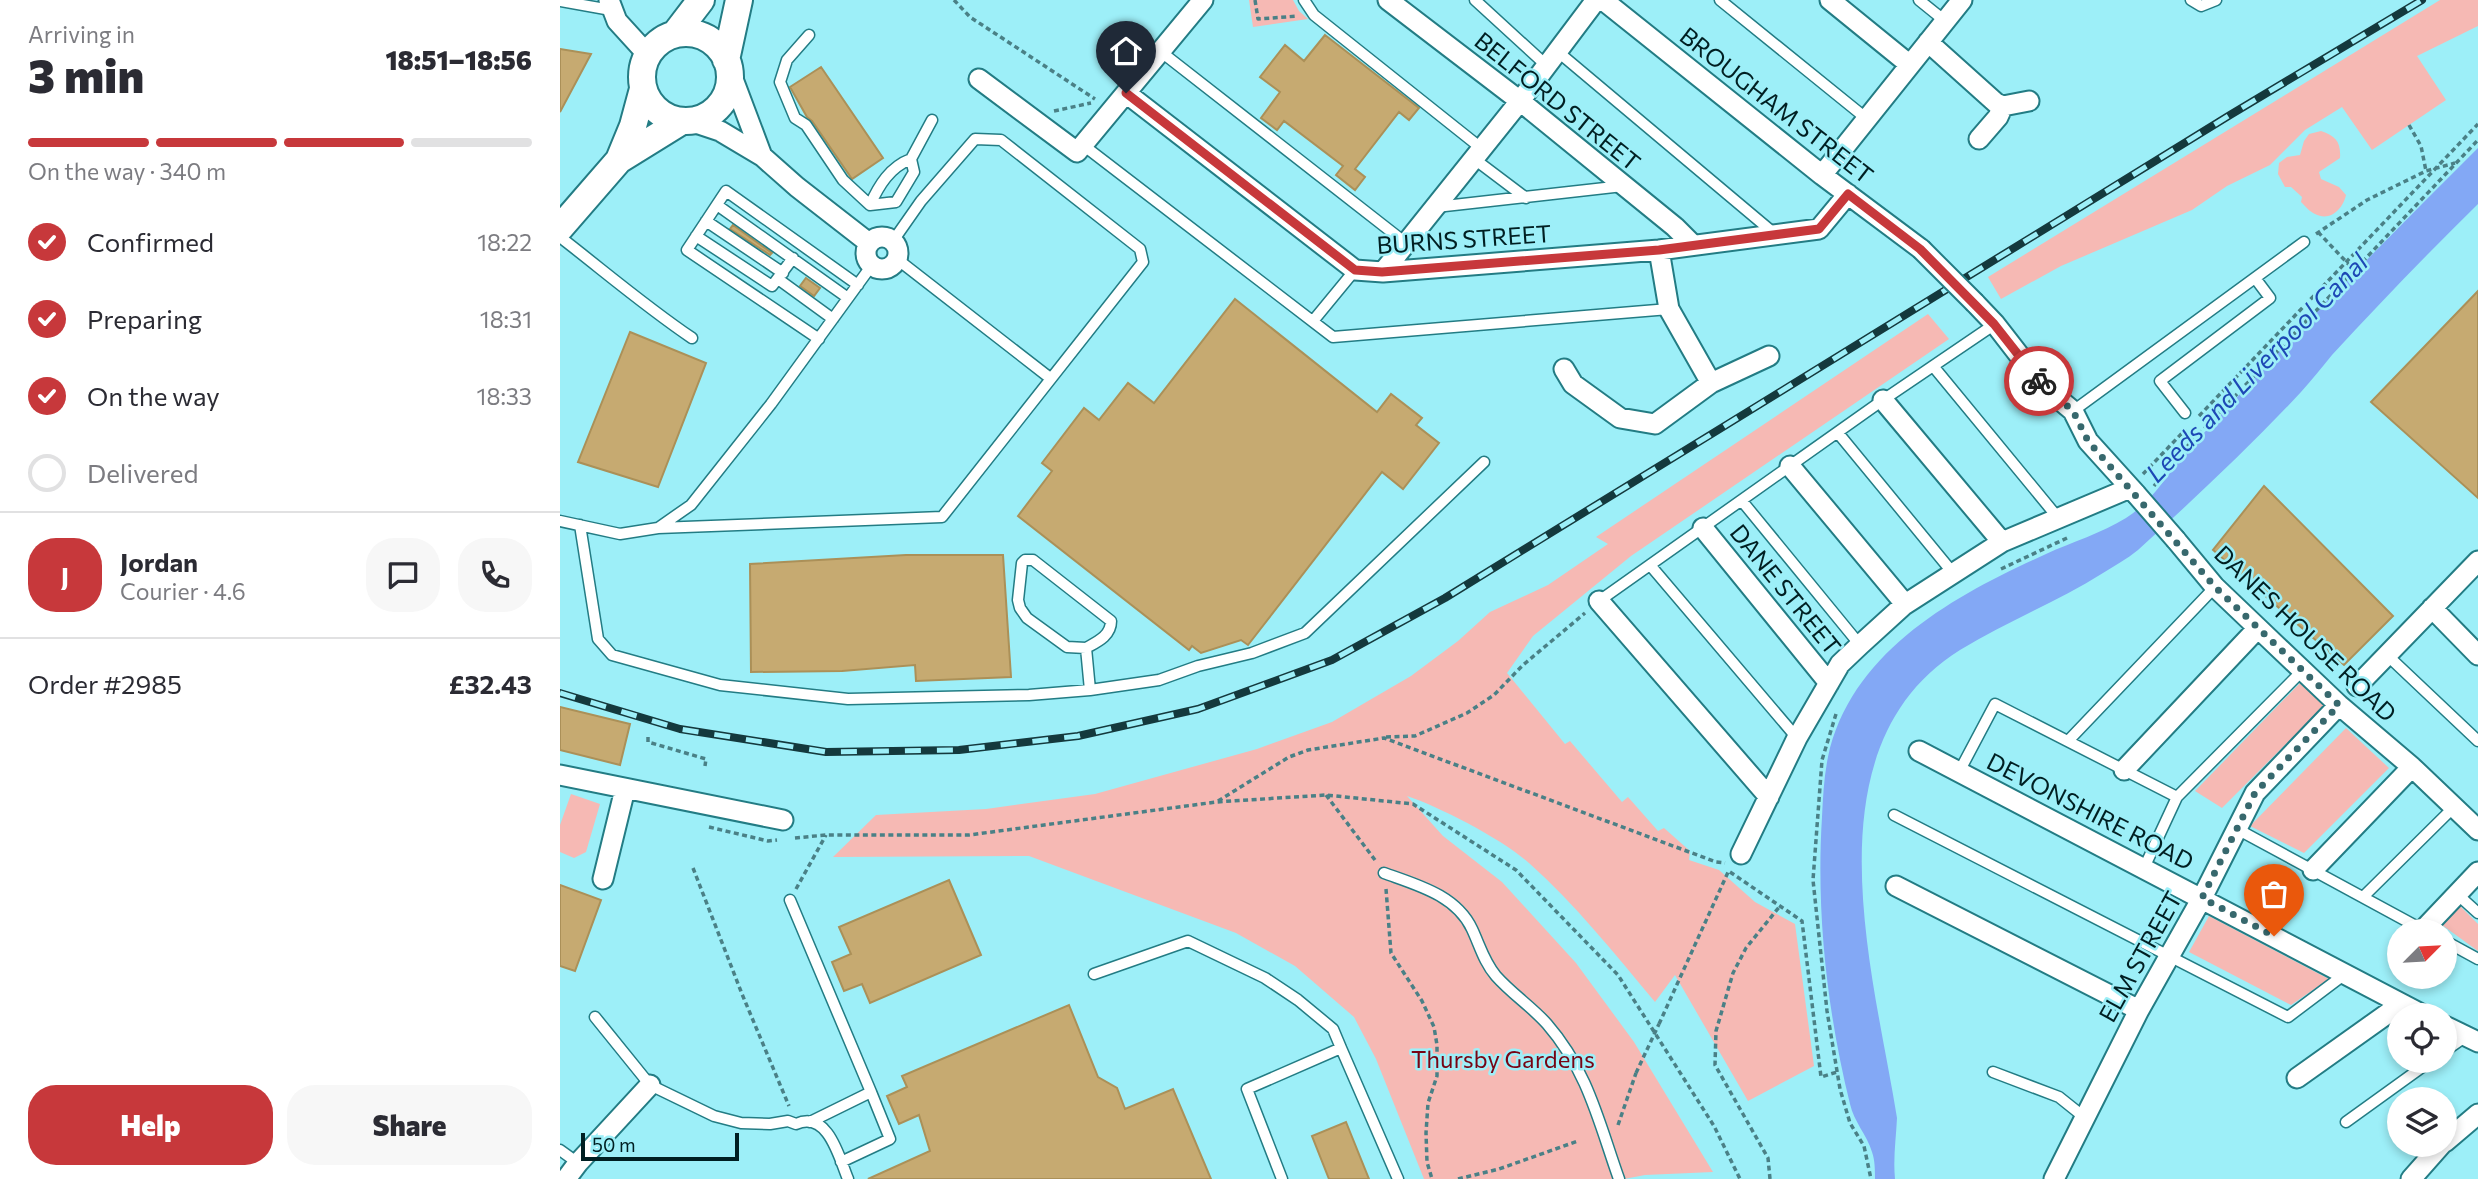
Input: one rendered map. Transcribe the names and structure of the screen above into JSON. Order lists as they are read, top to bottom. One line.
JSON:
{"streets":{"street":["BELFORD STREET","BROUGHAM STREET","BURNS STREET","DANE STREET","DANES HOUSE ROAD","DEVONSHIRE ROAD","ELM STREET"]},"crossings":[["BELFORD STREET","BURNS STREET"],["BROUGHAM STREET","BURNS STREET"],["BROUGHAM STREET","DANES HOUSE ROAD"],["DANES HOUSE ROAD","ELM STREET"],["DEVONSHIRE ROAD","ELM STREET"]],"water":["Leeds and Liverpool Canal"],"parks":["Thursby Gardens"],"scale_bar":"50 m","north":"top right","page":{"heading":["3 min","Arriving in","18:51–18:56"],"panel":["Jordan","Courier · 4.6","Order #2985","£32.43"],"bar":"On the way · 340 m","list":[["Confirmed","18:22"],["Preparing","18:31"],["On the way","18:33"],"Delivered"],"round":"J","buttons":["Help","Share"],"scale":"50 m"}}
